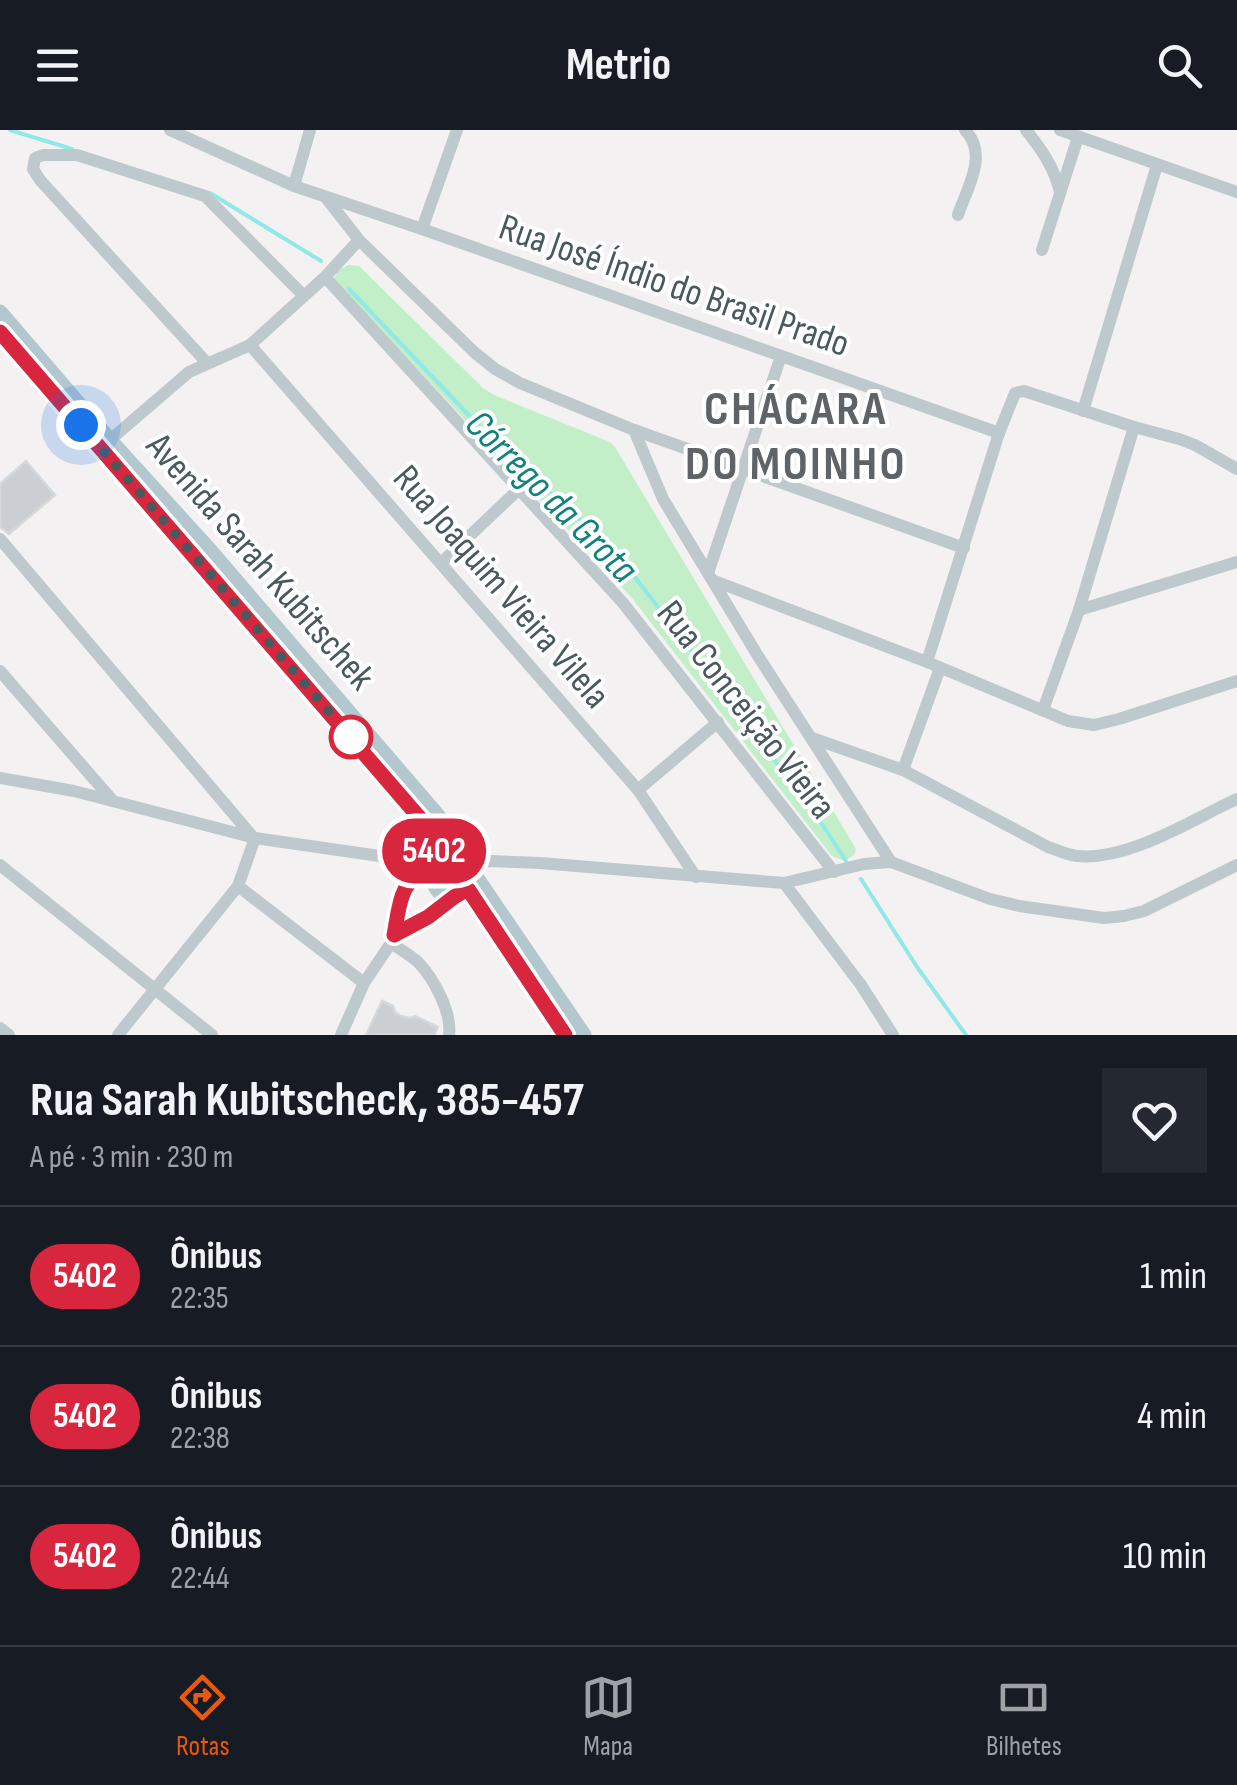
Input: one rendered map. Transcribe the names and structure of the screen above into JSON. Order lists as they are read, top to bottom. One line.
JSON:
{"streets":{"main road":["Avenida Sarah Kubitschek"],"street":["Rua José Índio do Brasil Prado","Rua Joaquim Vieira Vilela","Rua Conceição Vieira"]},"districts":["CHÁCARA DO MOINHO"],"water":["Córrego da Grota"],"lines":["bus line 5402"],"page":{"header":"Metrio","on_map":"5402","heading":["Rua Sarah Kubitscheck, 385-457","A pé · 3 min · 230 m"],"list":[{"mark":"5402","name":"Ônibus","note":"22:35","value":"1 min"},{"mark":"5402","name":"Ônibus","note":"22:38","value":"4 min"},{"mark":"5402","name":"Ônibus","note":"22:44","value":"10 min"}],"tabs":["Rotas","Mapa","Bilhetes"]}}
